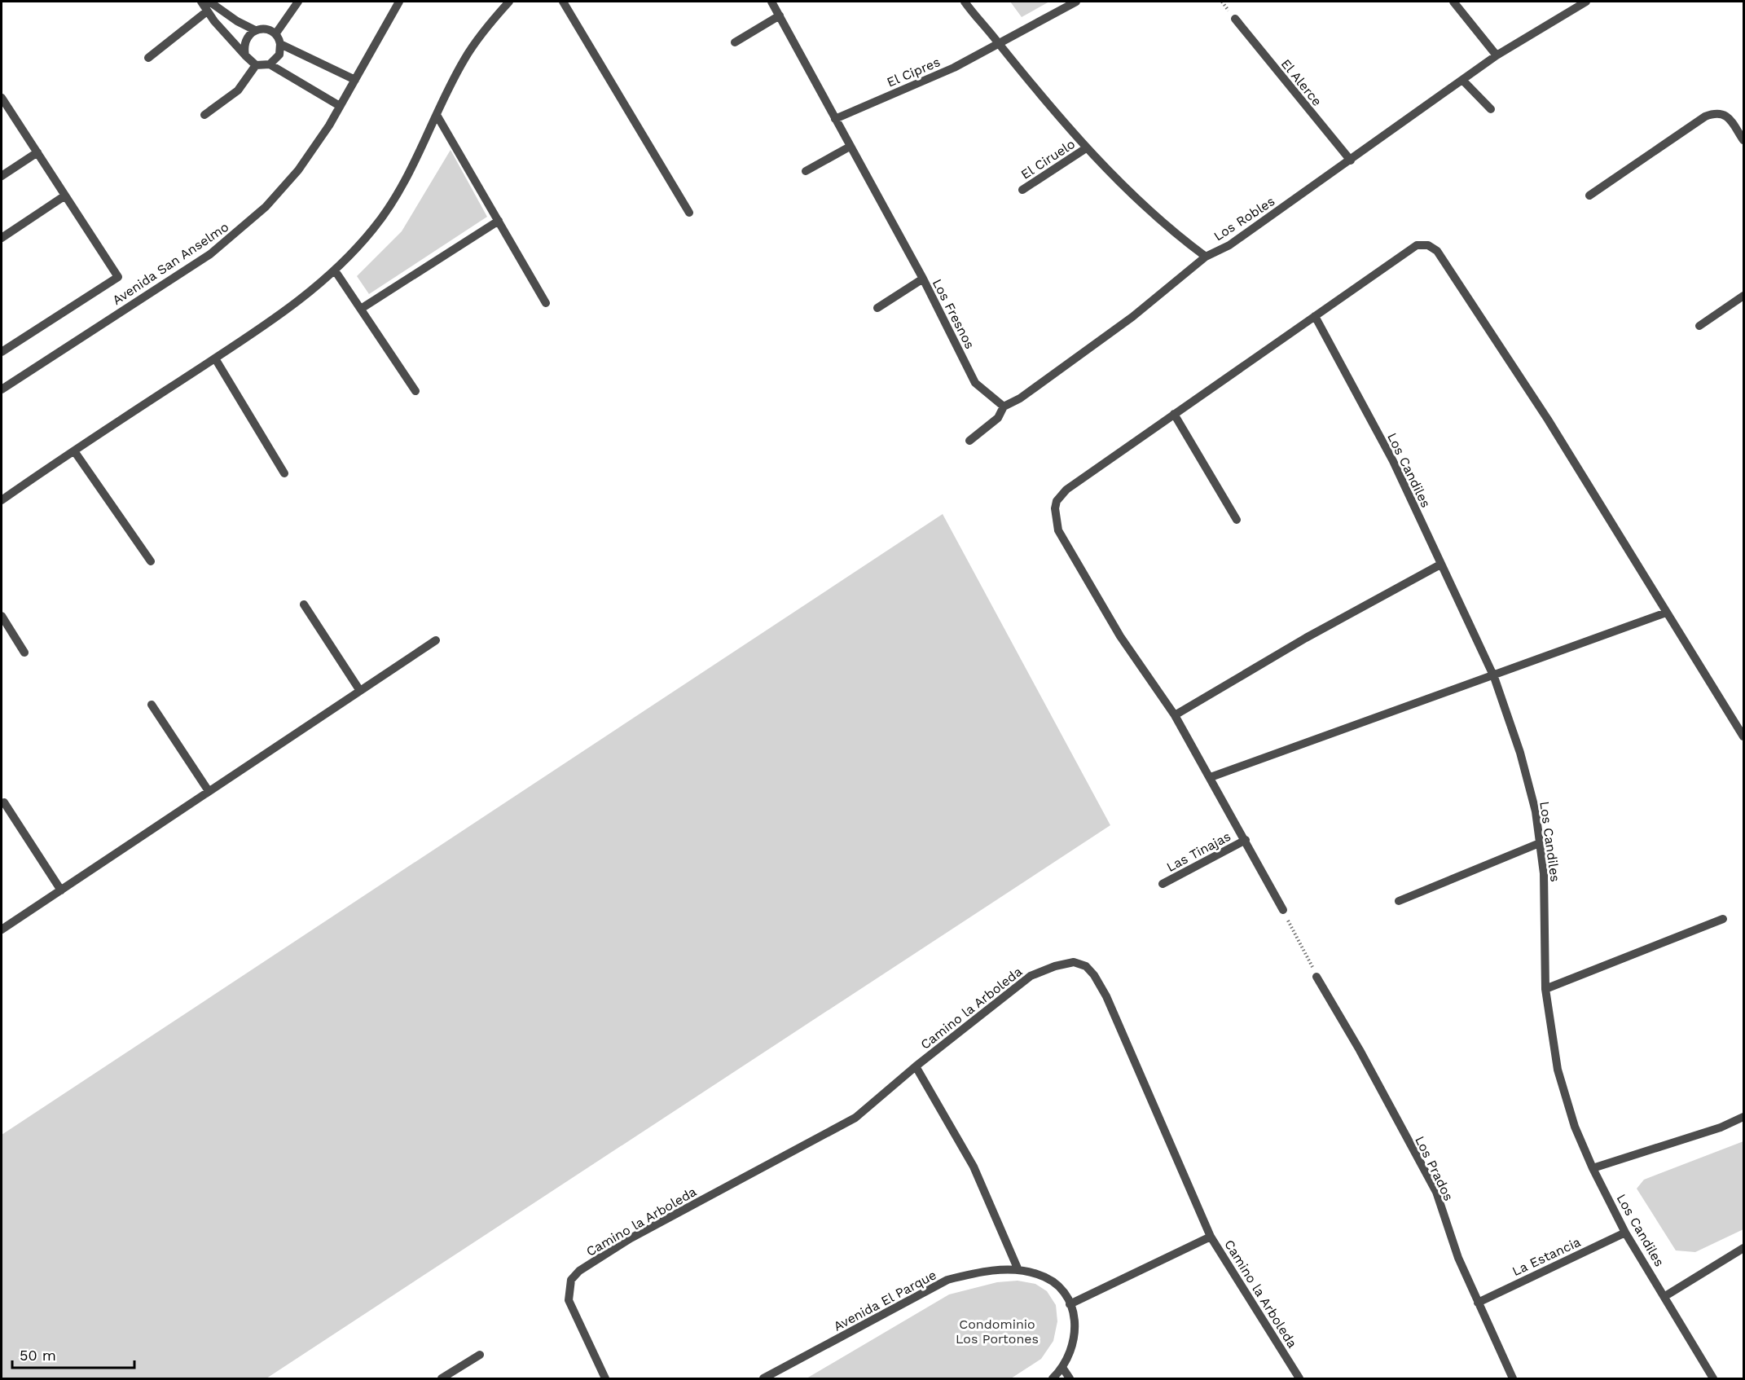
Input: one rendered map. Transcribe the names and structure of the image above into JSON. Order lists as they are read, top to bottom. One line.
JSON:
{"streets":{"street":["El Cipres","El Alerce","El Ciruelo","Los Robles","Avenida San Anselmo","Los Fresnos","Los Candiles","Las Tinajas","Camino la Arboleda","Los Prados","La Estancia","Avenida El Parque"]},"crossings":[["El Cipres","Los Robles"],["El Cipres","Los Fresnos"],["El Alerce","Los Robles"],["El Ciruelo","Los Robles"],["Los Candiles","La Estancia"],["Los Prados","La Estancia"]],"parks":["Condominio Los Portones"],"scale_bar":"50 m"}
